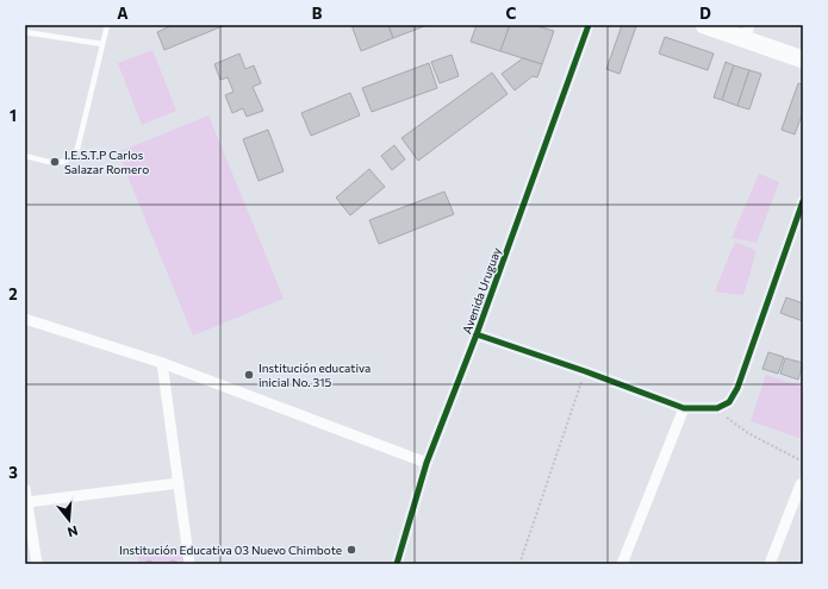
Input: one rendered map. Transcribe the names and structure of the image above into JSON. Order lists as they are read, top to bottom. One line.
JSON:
{"streets":{"street":["Avenida Uruguay"]},"places":["I.E.S.T.P Carlos Salazar Romero","Institución educativa inicial No. 315","Institución Educativa 03 Nuevo Chimbote"],"north":"bottom","grid":{"columns":["A","B","C","D"],"rows":["1","2","3"]}}
